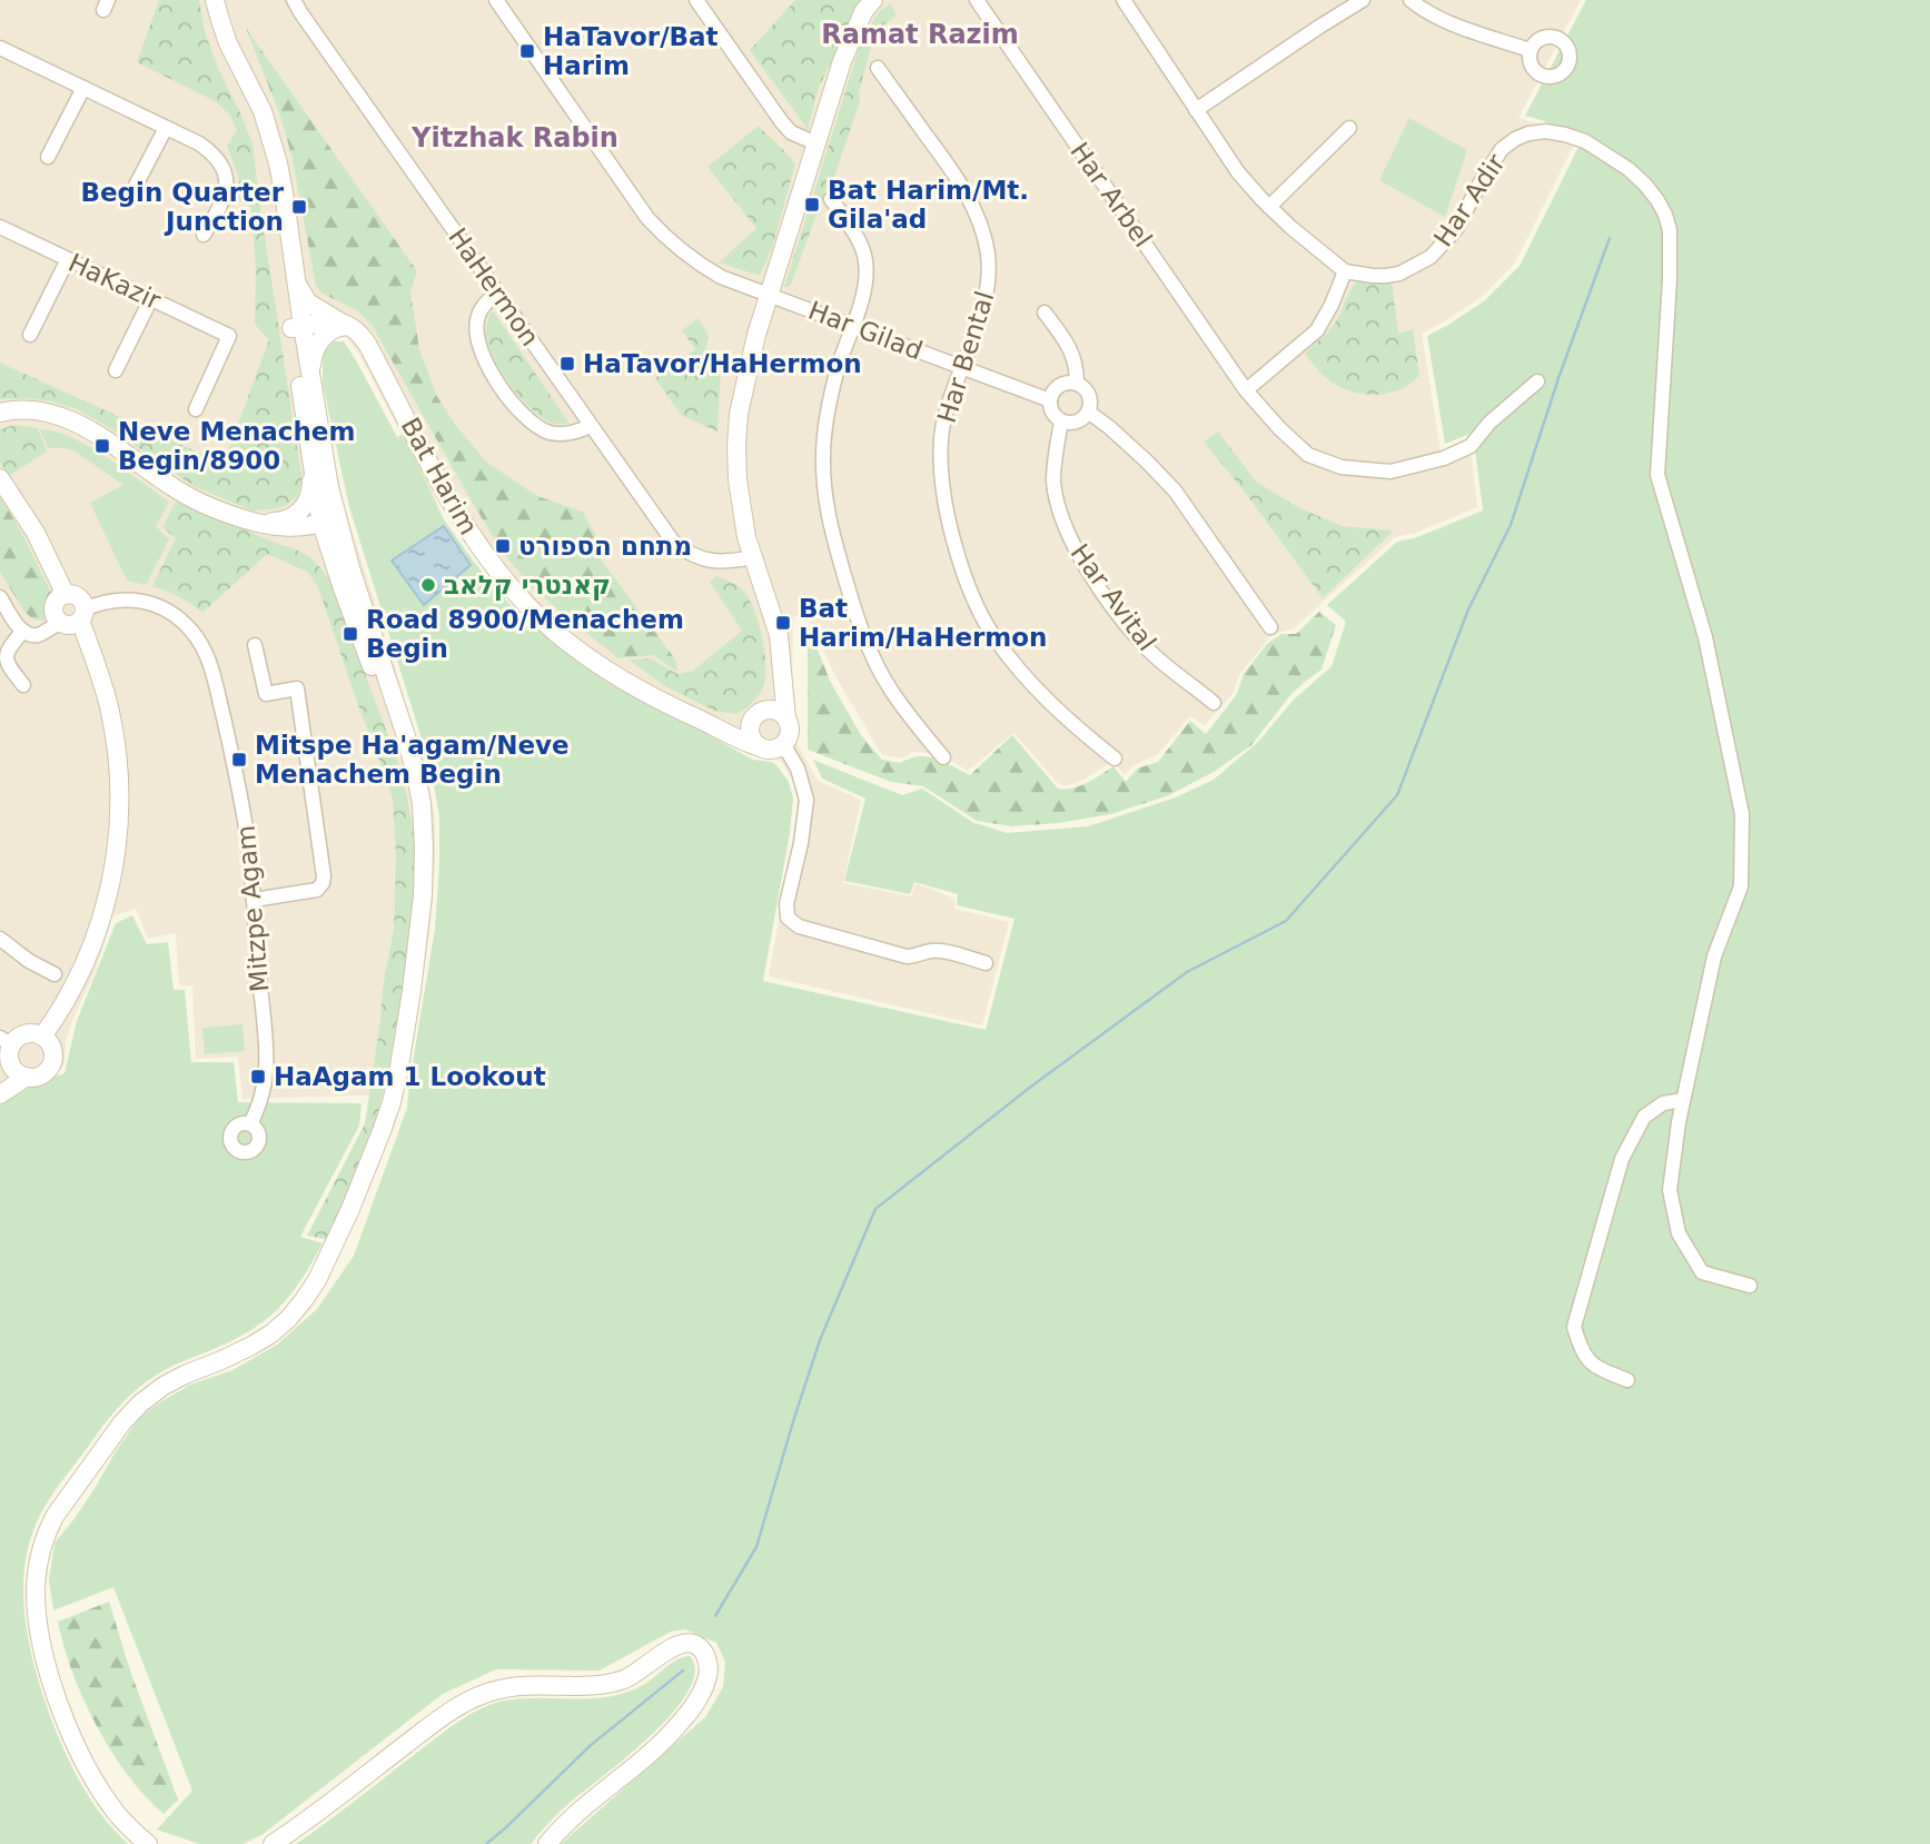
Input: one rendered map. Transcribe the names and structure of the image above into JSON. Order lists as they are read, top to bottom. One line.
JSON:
{"streets":{"main road":["Bat Harim"],"street":["Har Arbel","Har Adir","HaKazir","HaHermon","Har Gilad","Har Bental","Har Avital","Mitzpe Agam"]},"crossings":[["Har Gilad","Har Bental"],["Har Gilad","Har Avital"]],"districts":["Ramat Razim","Yitzhak Rabin"],"places":{"transit":["HaTavor/Bat Harim","Bat Harim/Mt. Gila'ad","Begin Quarter Junction","HaTavor/HaHermon","Neve Menachem Begin/8900","מתחם הספורט","Bat Harim/HaHermon","Road 8900/Menachem Begin","Mitspe Ha'agam/Neve Menachem Begin","HaAgam 1 Lookout"],"other":["קאנטרי קלאב"]}}
